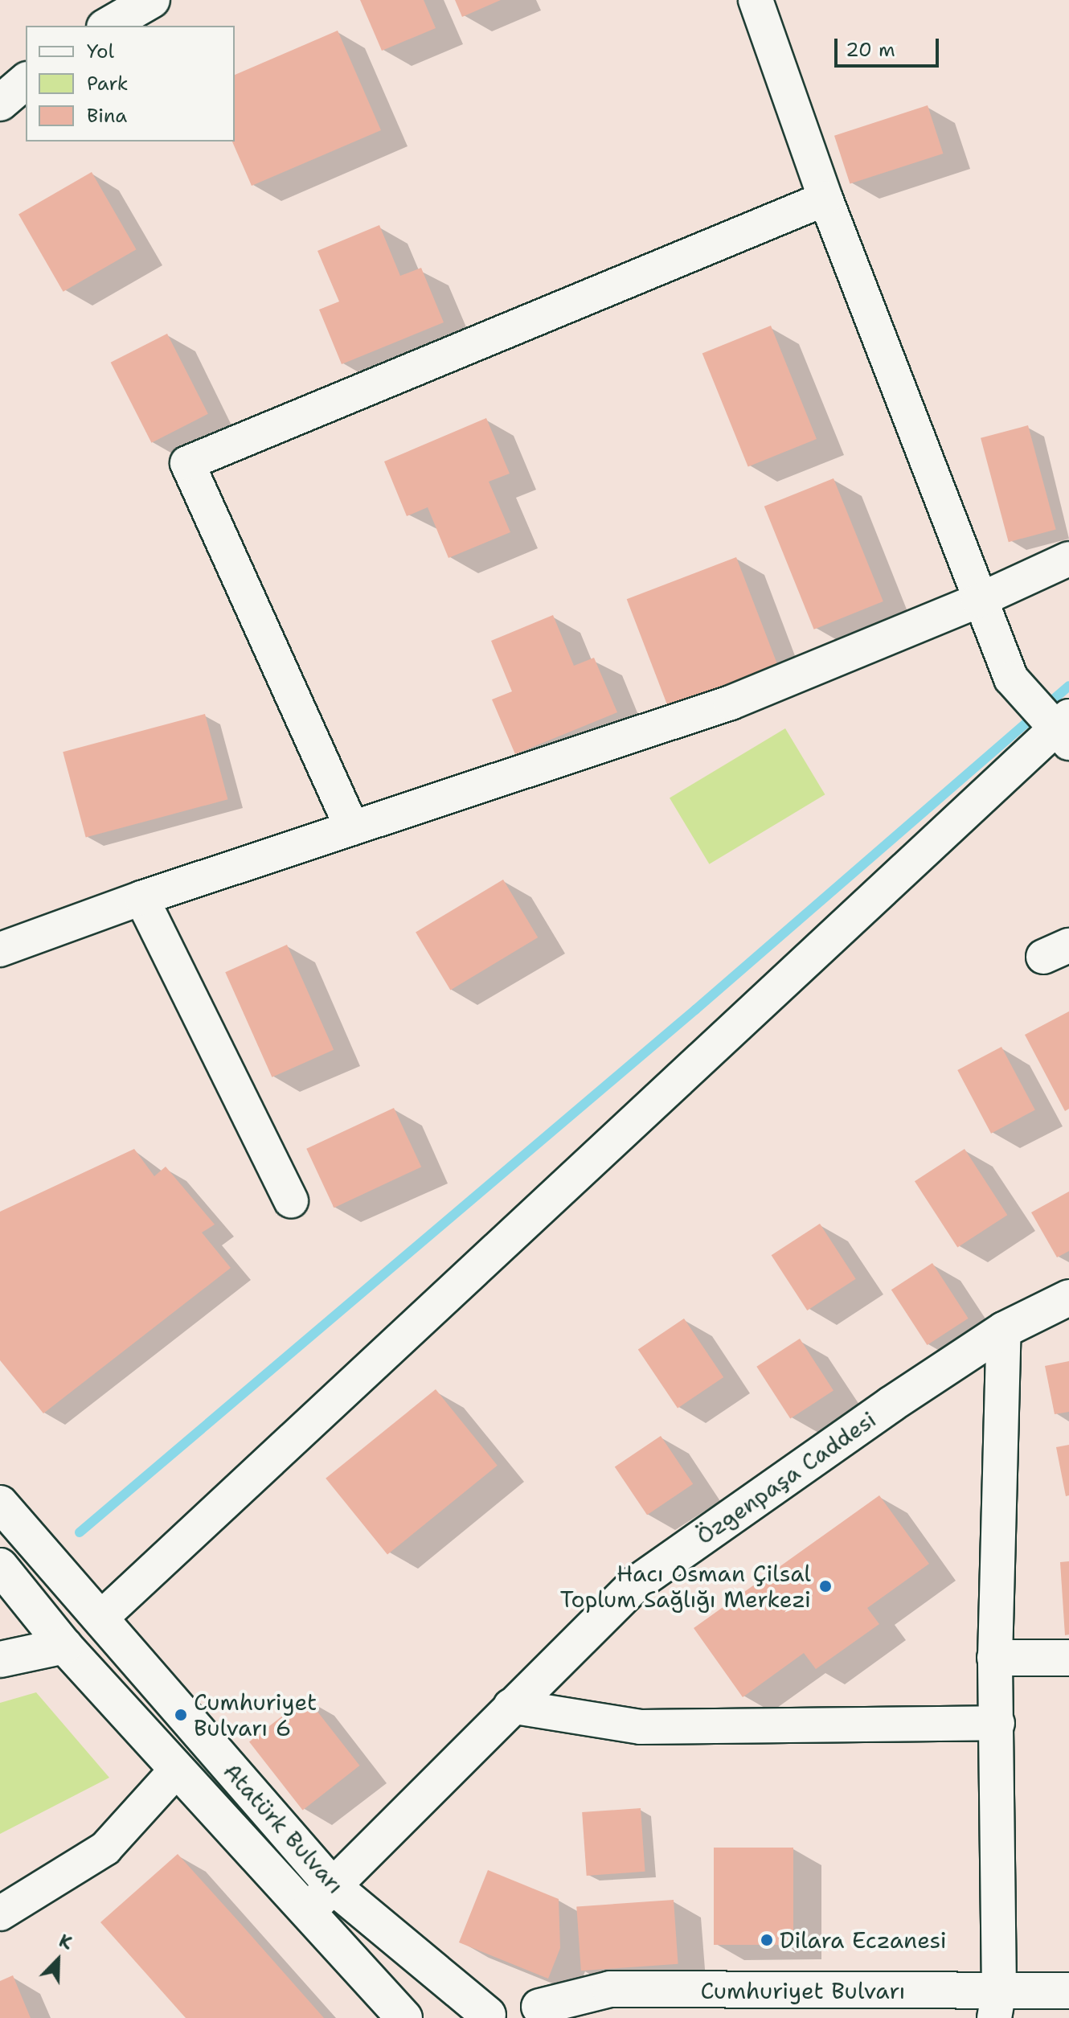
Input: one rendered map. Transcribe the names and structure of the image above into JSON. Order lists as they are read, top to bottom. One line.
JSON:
{"streets":{"main road":["Özgenpaşa Caddesi","Atatürk Bulvarı","Cumhuriyet Bulvarı"]},"crossings":[["Özgenpaşa Caddesi","Atatürk Bulvarı"],["Atatürk Bulvarı","Cumhuriyet Bulvarı"]],"places":["Hacı Osman Çilsal Toplum Sağlığı Merkezi","Cumhuriyet Bulvarı 6","Dilara Eczanesi"],"legend":["Yol","Park","Bina"],"scale_bar":"20 m","north":"top right"}
